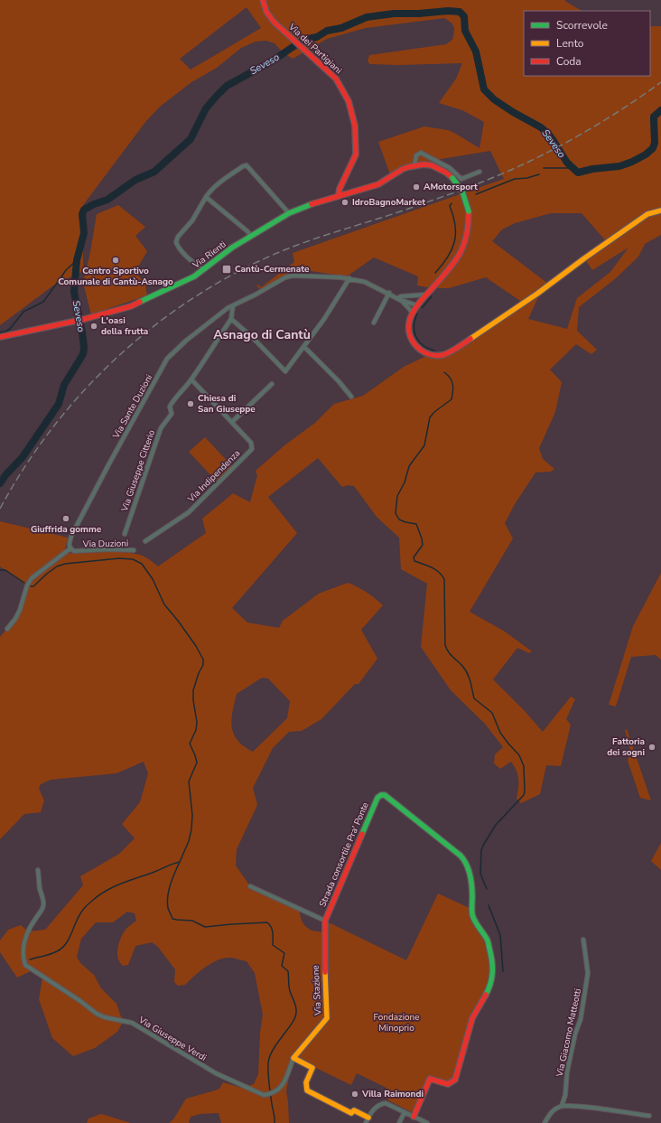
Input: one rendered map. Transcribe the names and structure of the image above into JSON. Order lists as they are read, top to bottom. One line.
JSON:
{"streets":{"street":["Via dei Partigiani","Via Rienti","Via Sante Duzioni","Via Giuseppe Citterio","Via Indipendenza","Via Duzioni","Strada consortile Pra' Ponte","Via Stazione","Via Giacomo Matteotti","Via Giuseppe Verdi"]},"crossings":[["Via dei Partigiani","Via Rienti"],["Via Sante Duzioni","Via Duzioni"],["Via Giuseppe Citterio","Via Indipendenza"],["Strada consortile Pra' Ponte","Via Stazione"],["Via Stazione","Via Giuseppe Verdi"]],"districts":["Asnago di Cantù"],"water":["Seveso"],"parks":["Fondazione Minoprio"],"places":{"other":["AMotorsport","IdroBagnoMarket","Centro Sportivo Comunale di Cantù-Asnago","L'oasi della frutta","Chiesa di San Giuseppe","Giuffrida gomme","Fattoria dei sogni","Villa Raimondi"],"transit":["Cantù-Cermenate"]},"legend":["Scorrevole","Lento","Coda"]}
